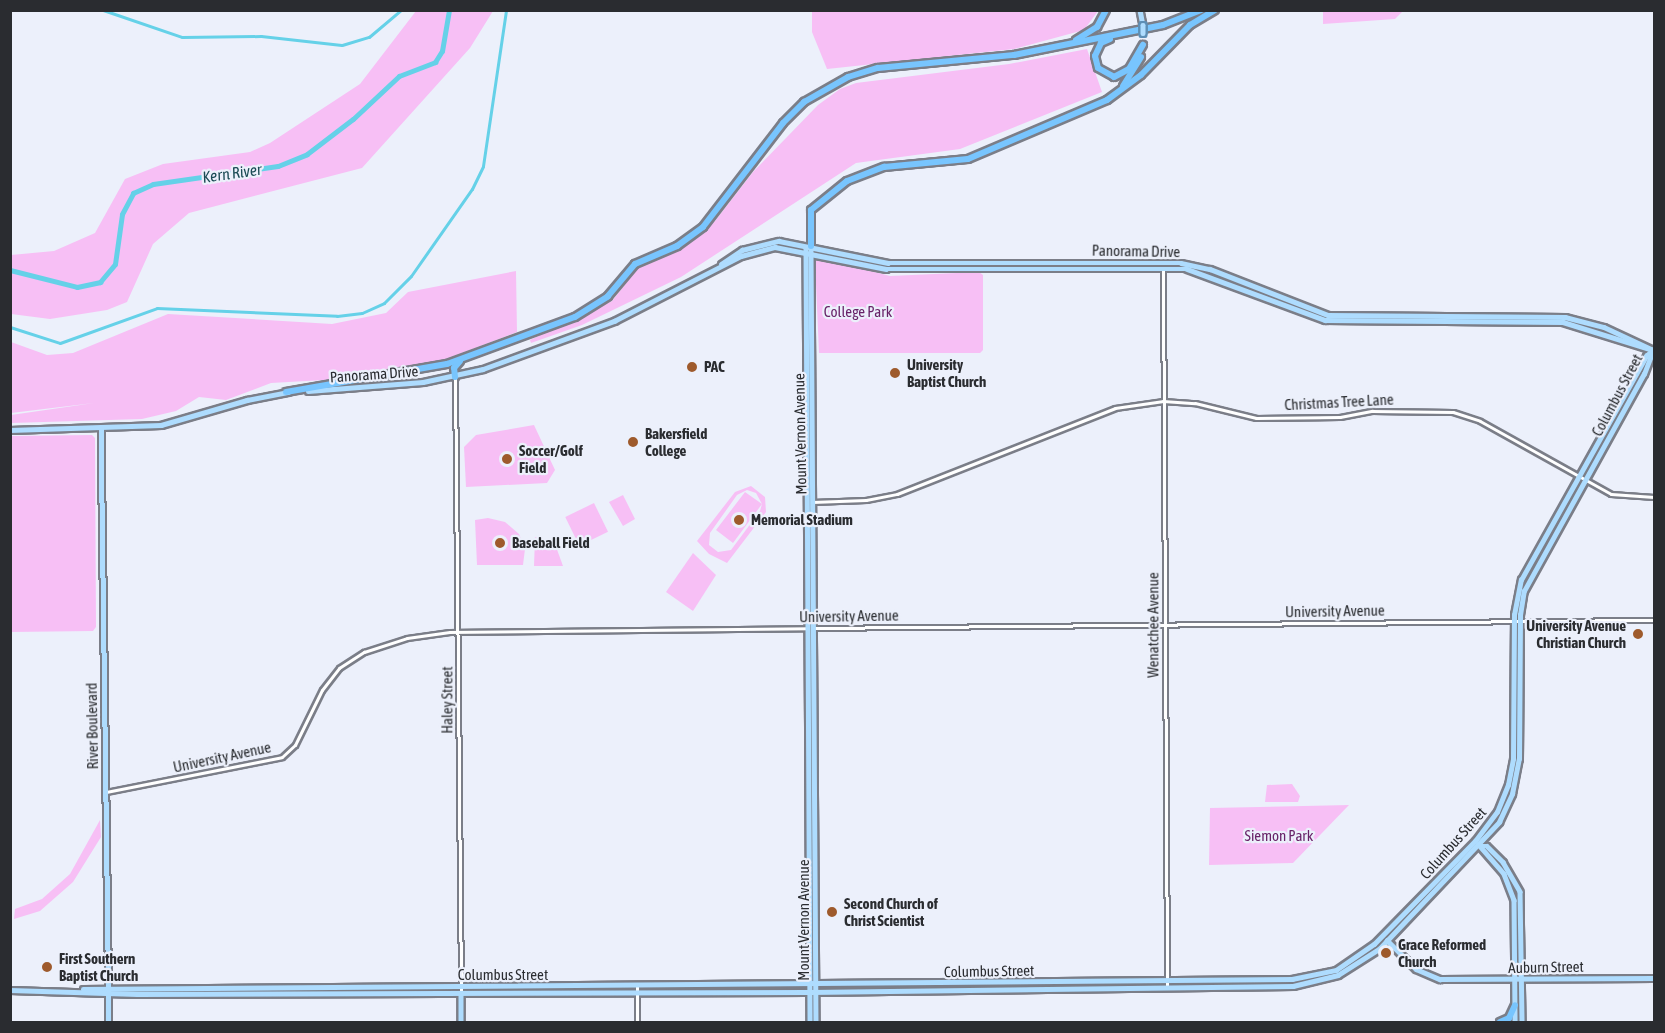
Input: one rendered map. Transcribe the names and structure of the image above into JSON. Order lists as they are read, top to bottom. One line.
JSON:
{"streets":{"highway":["Mount Vernon Avenue"],"main road":["Panorama Drive","Columbus Street","Haley Street","River Boulevard","Auburn Street"],"street":["Christmas Tree Lane","University Avenue","Wenatchee Avenue"]},"crossings":[["Panorama Drive","Columbus Street"],["Panorama Drive","Mount Vernon Avenue"],["Panorama Drive","Wenatchee Avenue"],["Panorama Drive","Haley Street"],["Panorama Drive","River Boulevard"],["Columbus Street","Christmas Tree Lane"],["Columbus Street","Mount Vernon Avenue"],["Columbus Street","University Avenue"],["Columbus Street","Wenatchee Avenue"],["Columbus Street","Haley Street"],["Columbus Street","River Boulevard"],["Columbus Street","Auburn Street"],["Christmas Tree Lane","Mount Vernon Avenue"],["Christmas Tree Lane","Wenatchee Avenue"],["Mount Vernon Avenue","University Avenue"],["University Avenue","Wenatchee Avenue"],["University Avenue","Haley Street"],["University Avenue","River Boulevard"]],"water":["Kern River"],"parks":["College Park","Siemon Park"],"places":["PAC","University Baptist Church","Bakersfield College","Soccer/Golf Field","Memorial Stadium","Baseball Field","University Avenue Christian Church","Second Church of Christ Scientist","Grace Reformed Church","First Southern Baptist Church"]}
